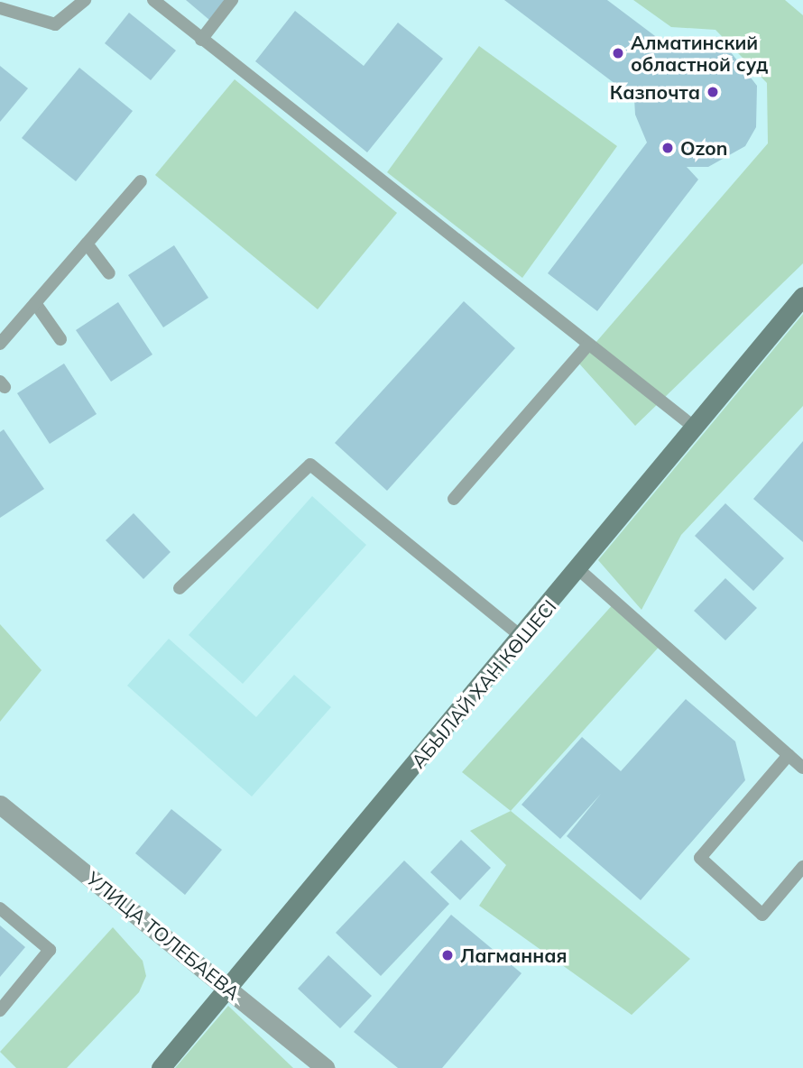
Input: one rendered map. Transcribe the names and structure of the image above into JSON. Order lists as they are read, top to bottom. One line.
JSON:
{"streets":{"main road":["АБЫЛАЙ ХАН КӨШЕСІ"],"street":["УЛИЦА ТОЛЕБАЕВА"]},"crossings":[["АБЫЛАЙ ХАН КӨШЕСІ","УЛИЦА ТОЛЕБАЕВА"]],"places":["Алматинский областной суд","Казпочта","Ozon","Лагманная"]}
